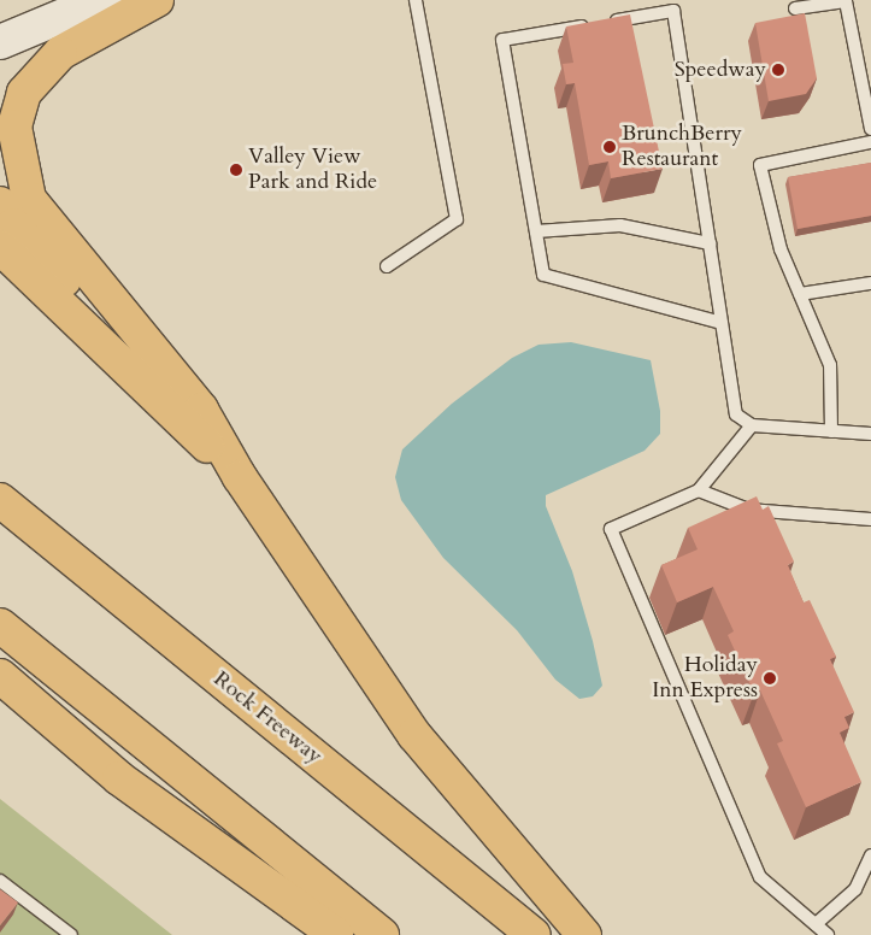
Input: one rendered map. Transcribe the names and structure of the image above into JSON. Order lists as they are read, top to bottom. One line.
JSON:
{"streets":{"highway":["Rock Freeway"]},"places":["Speedway","BrunchBerry Restaurant","Valley View Park and Ride","Holiday Inn Express"]}
